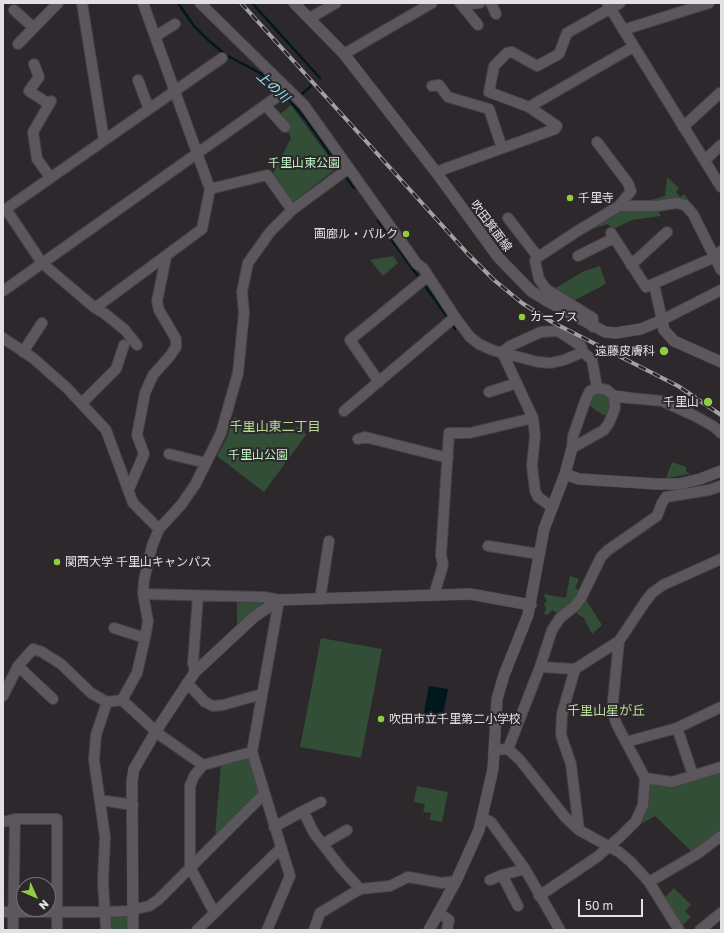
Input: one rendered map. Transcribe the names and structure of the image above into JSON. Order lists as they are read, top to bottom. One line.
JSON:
{"streets":{"street":["吹田箕面線"]},"districts":["千里山東二丁目","千里山星が丘"],"water":["上の川"],"parks":["千里山東公園","千里山公園"],"places":["千里寺","画廊ル・パルク","カーブス","遠藤皮膚科","千里山","関西大学 千里山キャンパス","吹田市立千里第二小学校"],"scale_bar":"50 m","north":"bottom right"}
